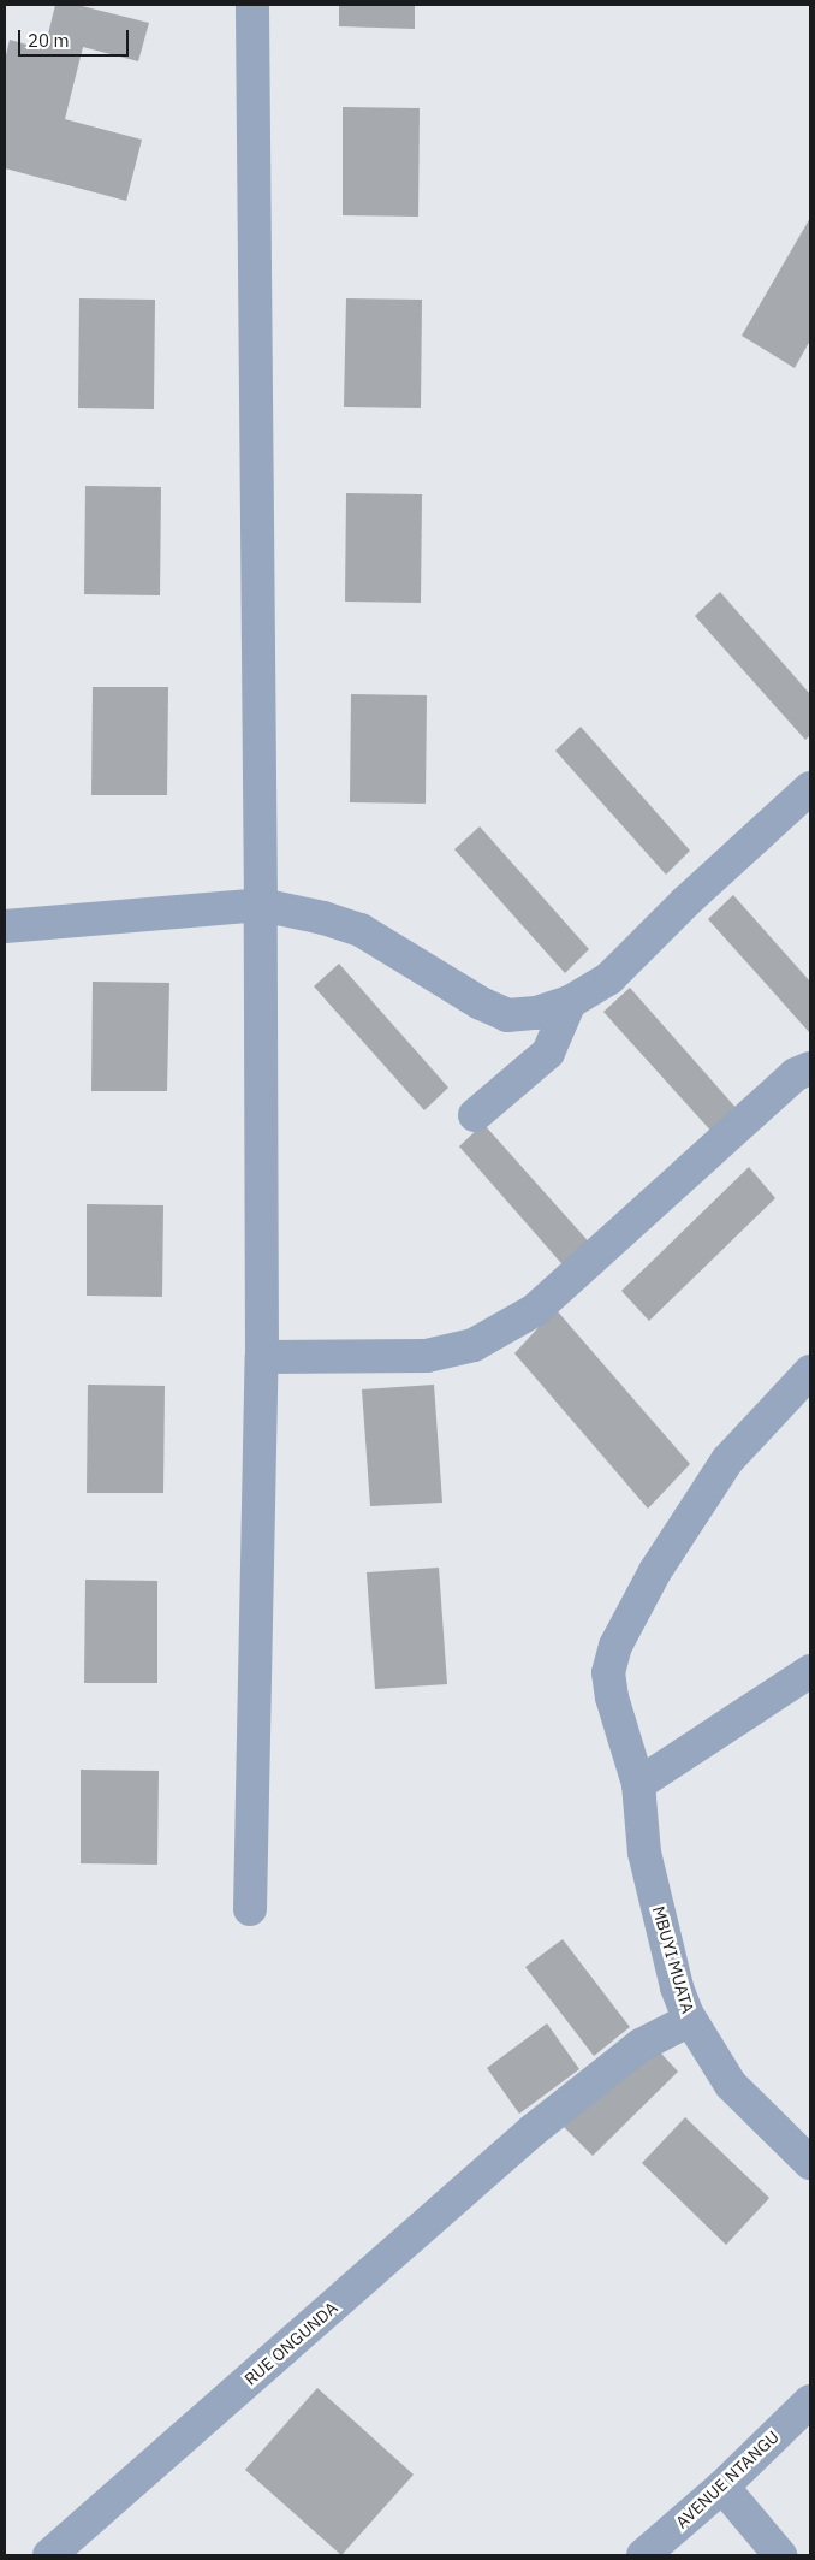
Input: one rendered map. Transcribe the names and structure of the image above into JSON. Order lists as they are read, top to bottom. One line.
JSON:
{"streets":{"street":["MBUYI MUATA","RUE ONGUNDA","AVENUE NTANGU"]},"crossings":[["MBUYI MUATA","RUE ONGUNDA"]],"scale_bar":"20 m"}
